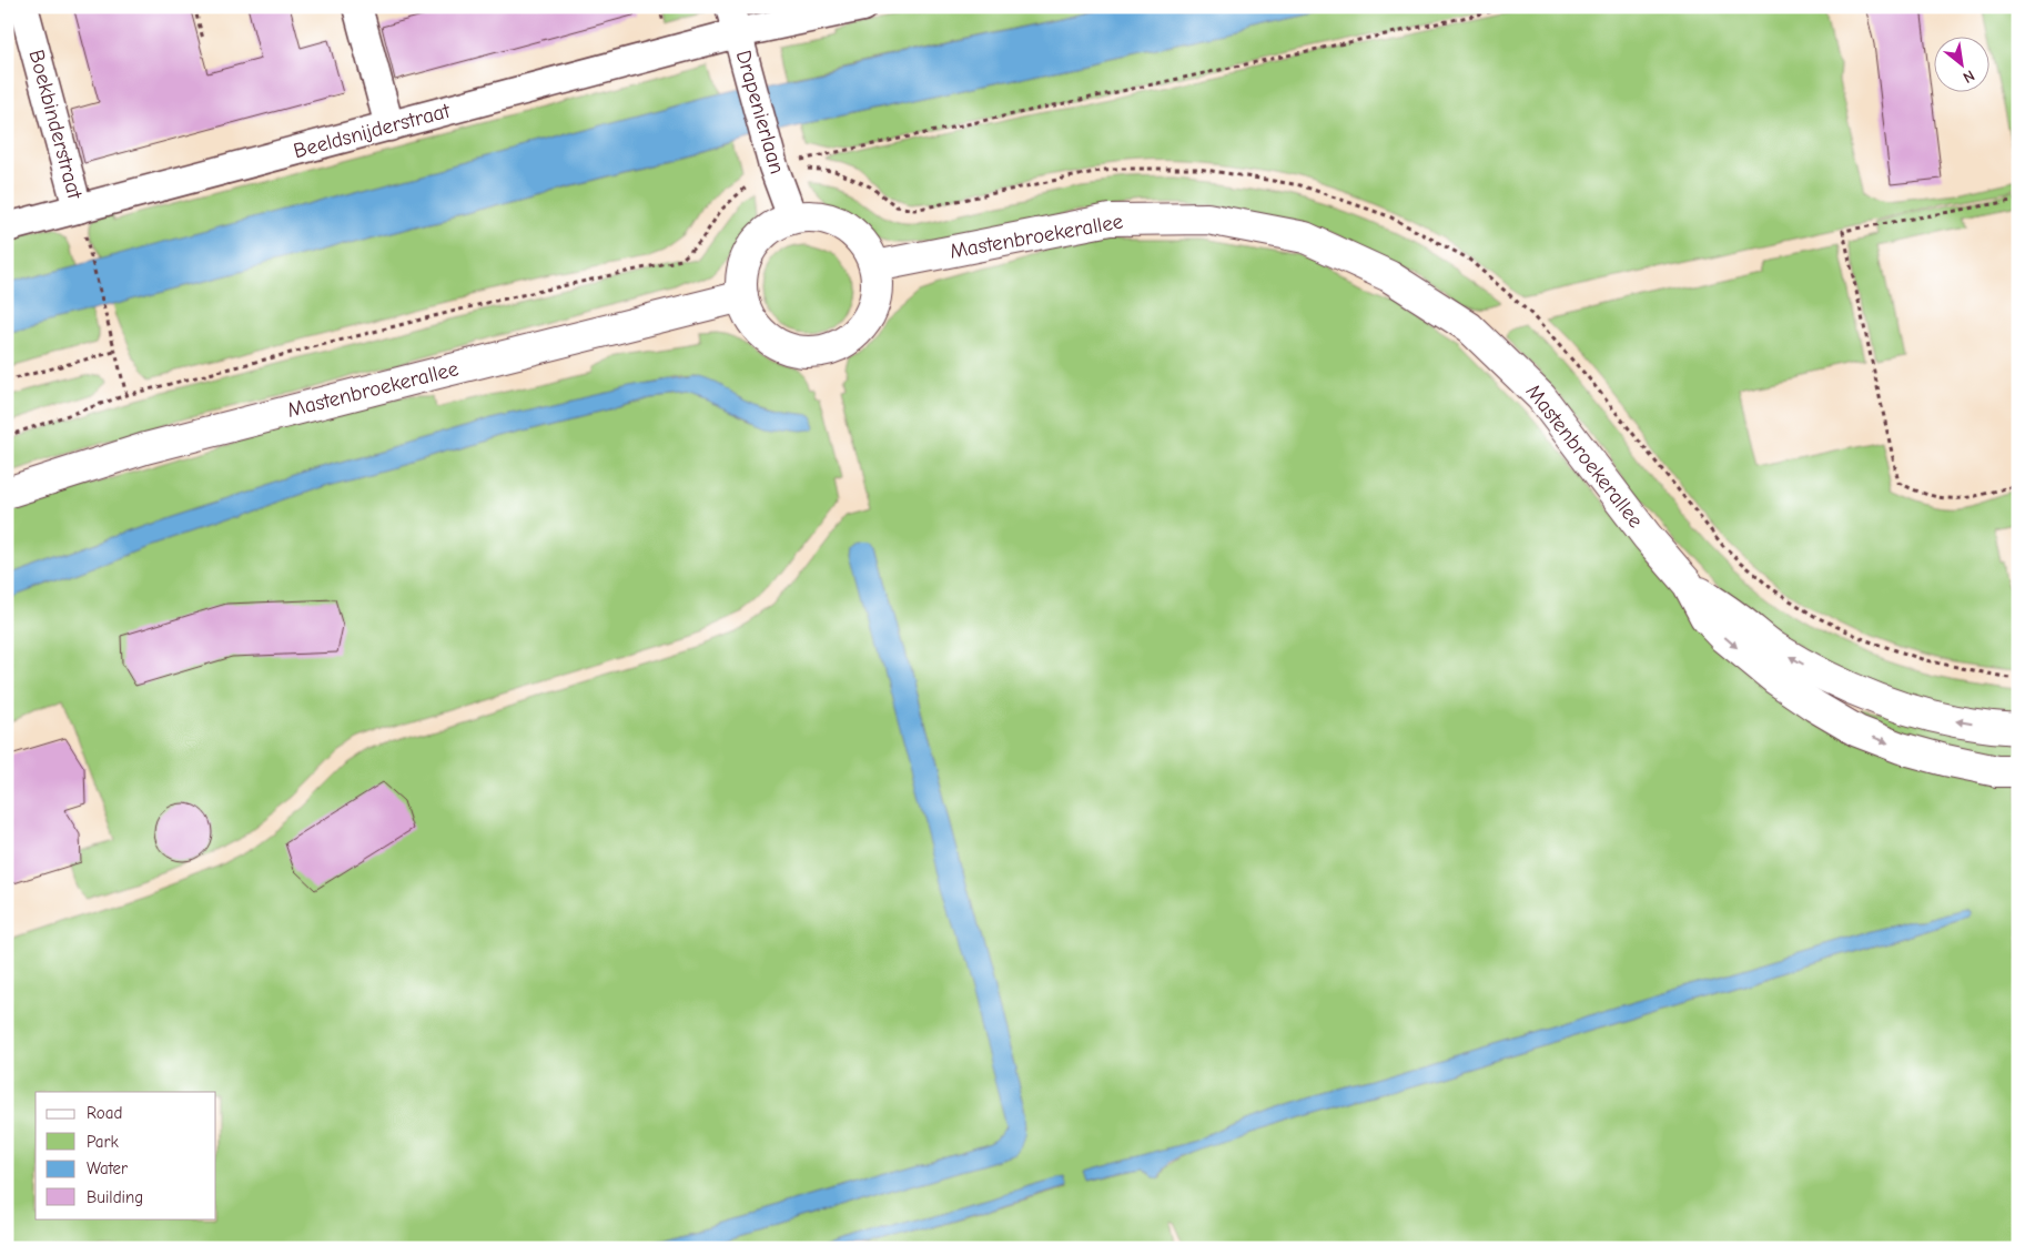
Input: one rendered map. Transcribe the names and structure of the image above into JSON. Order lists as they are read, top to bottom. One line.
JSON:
{"streets":{"main road":["Mastenbroekerallee"],"street":["Drapenierlaan","Boekbinderstraat","Beeldsnijderstraat"]},"crossings":[["Drapenierlaan","Beeldsnijderstraat"],["Drapenierlaan","Mastenbroekerallee"],["Boekbinderstraat","Beeldsnijderstraat"]],"legend":["Road","Park","Water","Building"],"north":"bottom right"}
